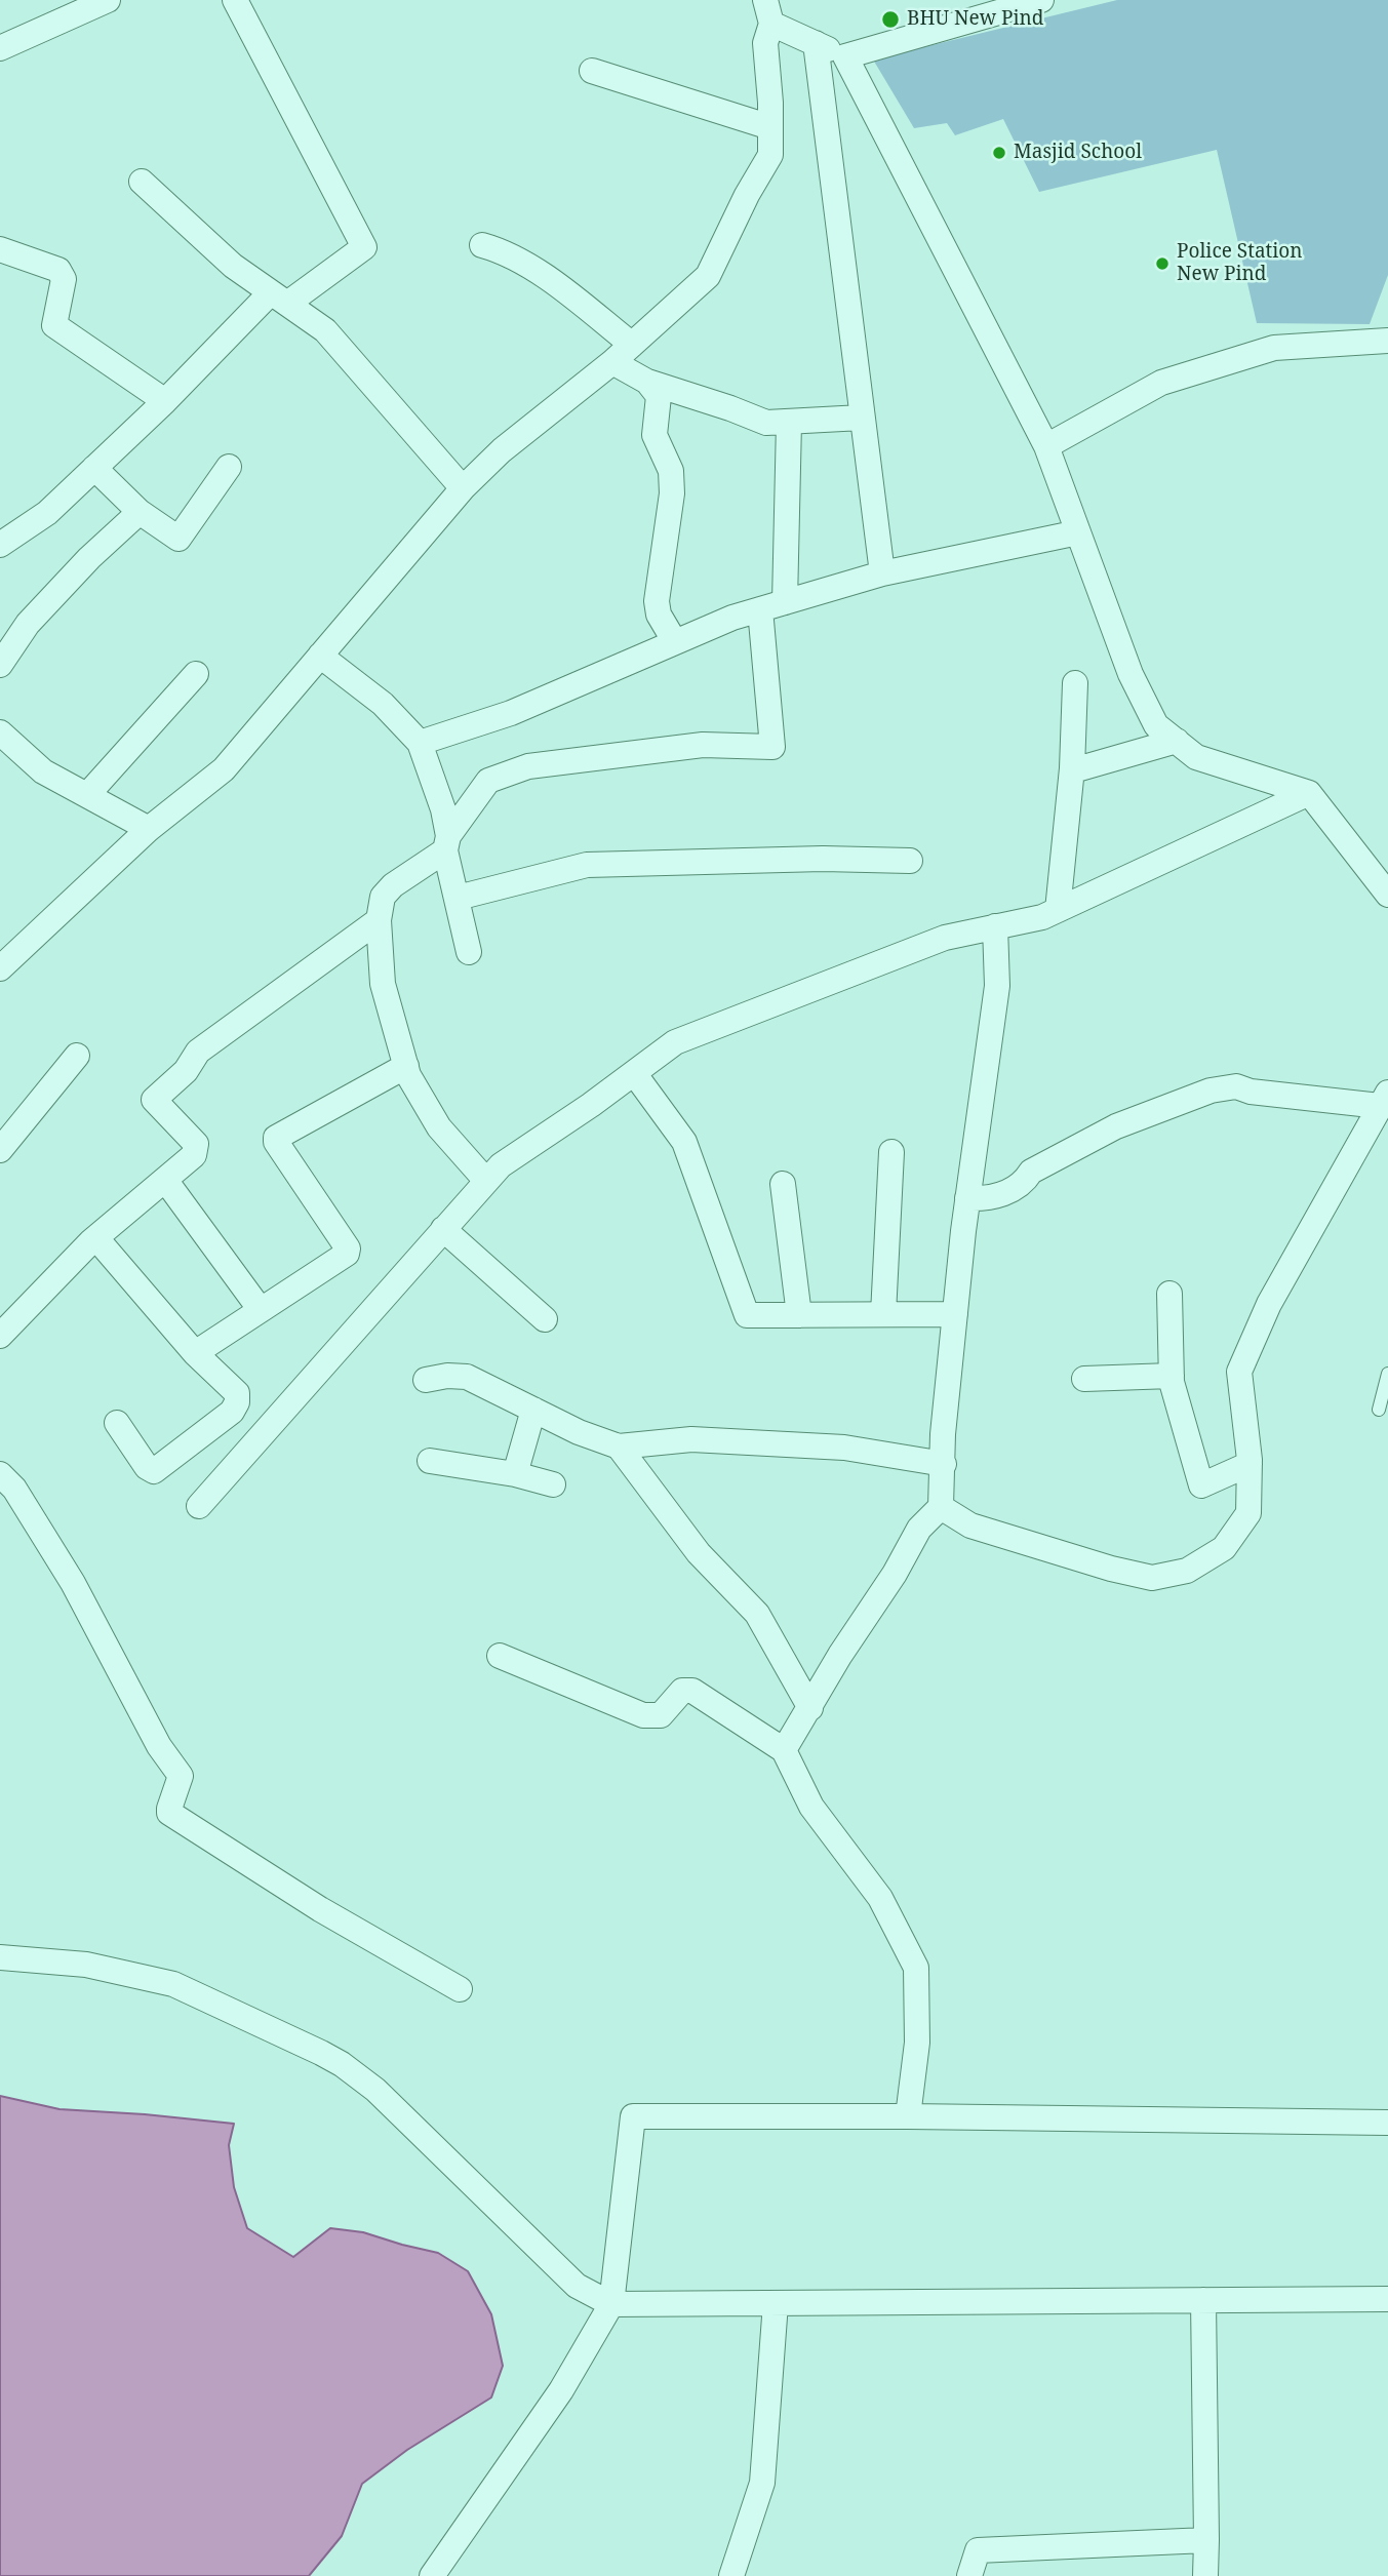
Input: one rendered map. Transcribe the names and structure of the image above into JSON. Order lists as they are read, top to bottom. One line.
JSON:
{"places":["BHU New Pind","Masjid School","Police Station New Pind"]}
